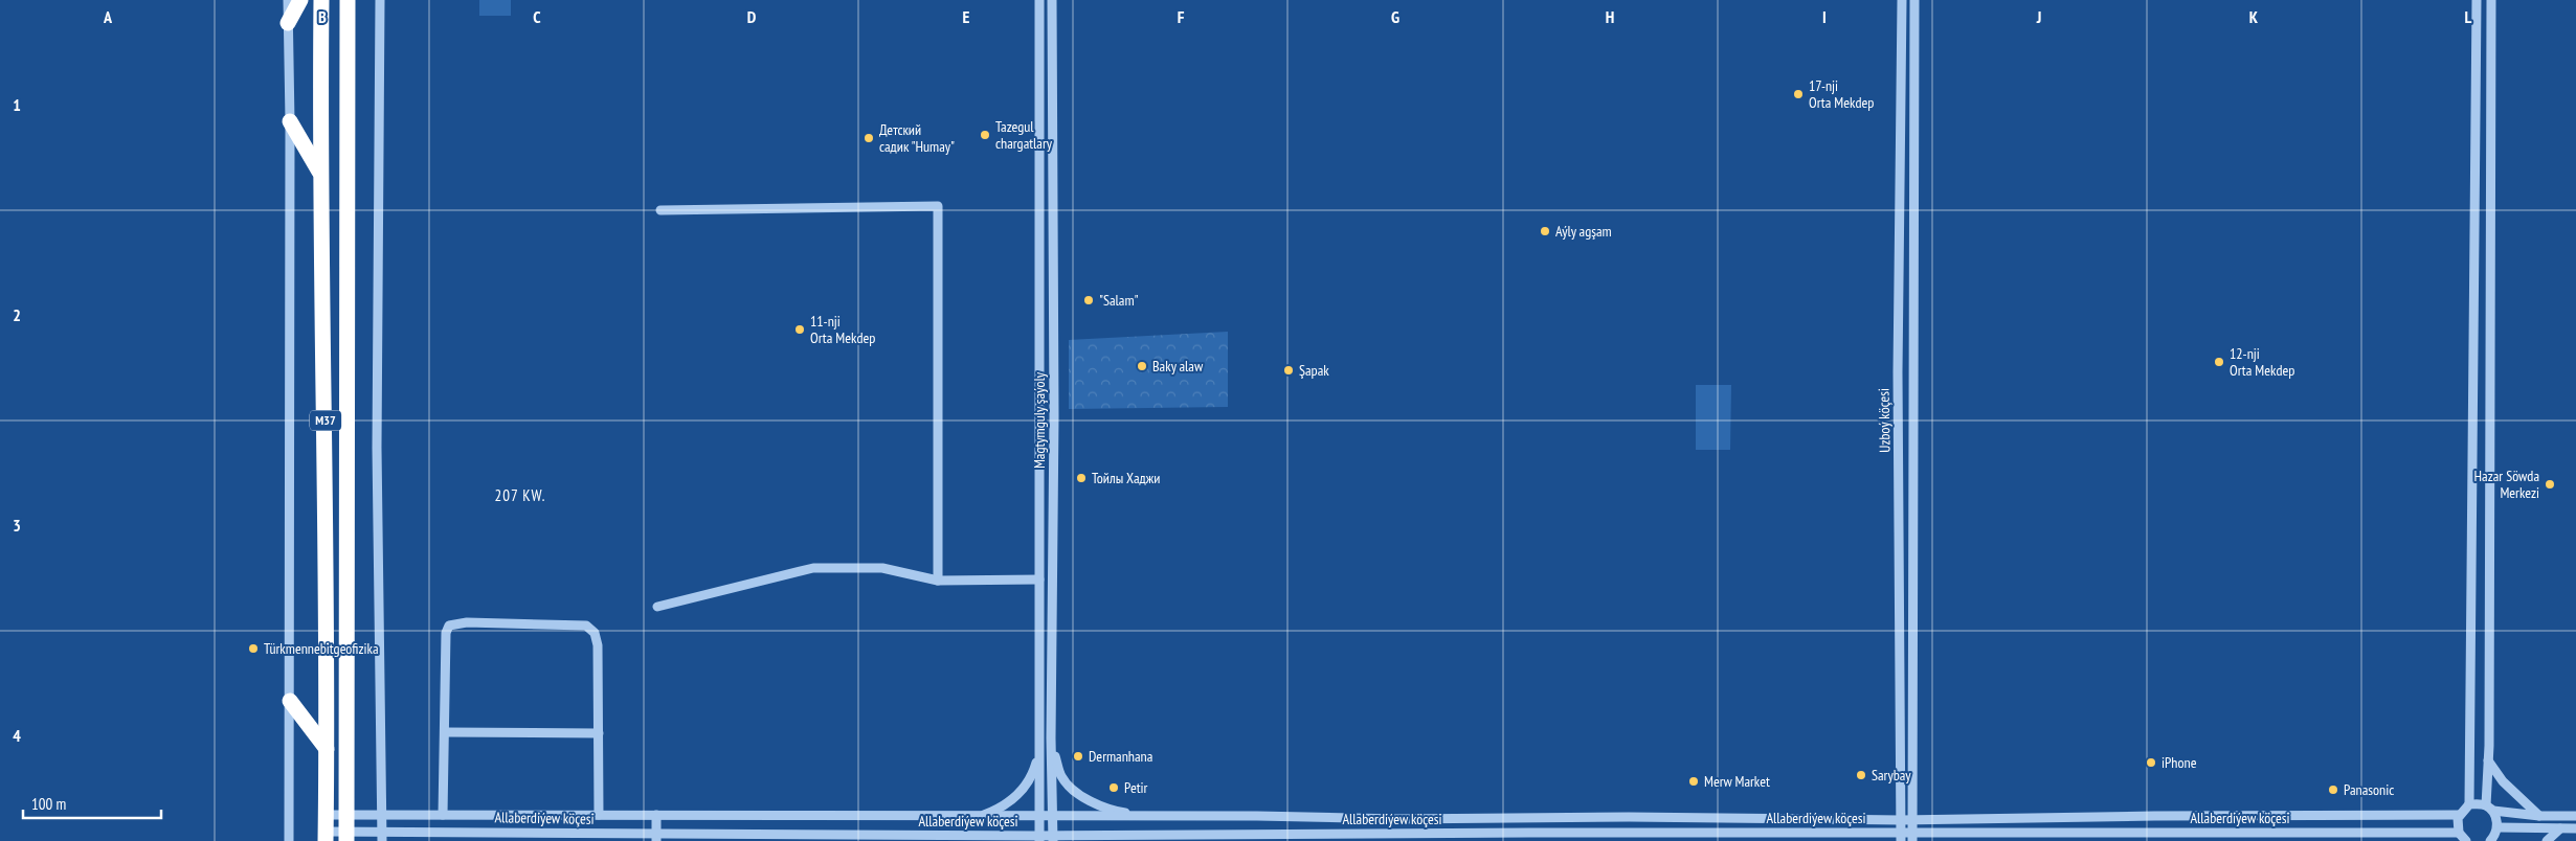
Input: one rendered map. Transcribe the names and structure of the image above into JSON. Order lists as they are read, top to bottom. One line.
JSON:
{"streets":{"highway":["M37"],"street":["Magtymguly şaýoly","Uzboý köçesi","Allaberdiýew köçesi"]},"crossings":[["M37","Allaberdiýew köçesi"],["Magtymguly şaýoly","Allaberdiýew köçesi"],["Uzboý köçesi","Allaberdiýew köçesi"]],"districts":["207 KW."],"places":["17-nji Orta Mekdep","Tazegul chargatlary","Детский садик \"Humay\"","Aýly agşam","\"Salam\"","11-nji Orta Mekdep","12-nji Orta Mekdep","Baky alaw","Şapak","Тойлы Хаджи","Hazar Söwda Merkezi","Türkmennebitgeofizika","Dermanhana","iPhone","Sarybay","Merw Market","Petir","Panasonic"],"scale_bar":"100 m","grid":{"columns":["A","B","C","D","E","F","G","H","I","J","K","L"],"rows":["1","2","3","4"]}}
